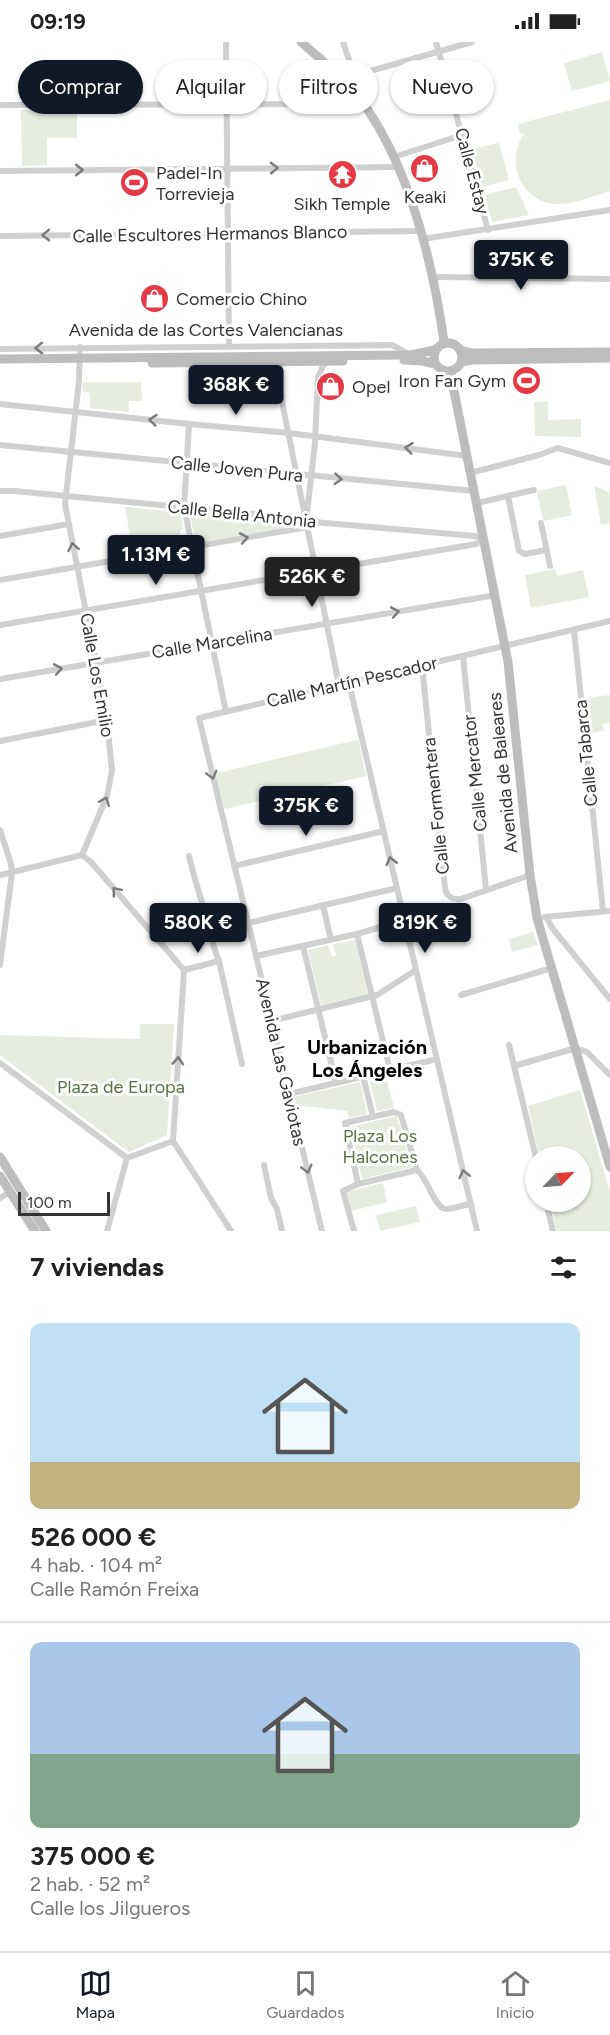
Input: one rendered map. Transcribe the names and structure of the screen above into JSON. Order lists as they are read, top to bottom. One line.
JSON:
{"streets":{"main road":["Avenida de las Cortes Valencianas","Avenida de Baleares"],"street":["Calle Estay","Calle Escultores Hermanos Blanco","Calle Joven Pura","Calle Bella Antonia","Calle Marcelina","Calle Los Emilio","Calle Martín Pescador","Calle Tabarca","Calle Mercator","Calle Formentera","Avenida Las Gaviotas"]},"crossings":[["Calle Estay","Calle Escultores Hermanos Blanco"],["Avenida de las Cortes Valencianas","Calle Los Emilio"],["Avenida de las Cortes Valencianas","Avenida de Baleares"],["Calle Joven Pura","Calle Los Emilio"],["Calle Joven Pura","Avenida de Baleares"],["Calle Bella Antonia","Calle Los Emilio"],["Calle Bella Antonia","Avenida de Baleares"],["Calle Marcelina","Calle Los Emilio"],["Calle Marcelina","Avenida de Baleares"],["Calle Martín Pescador","Calle Tabarca"],["Calle Martín Pescador","Calle Mercator"],["Calle Martín Pescador","Avenida de Baleares"],["Calle Martín Pescador","Calle Formentera"],["Calle Martín Pescador","Avenida Las Gaviotas"],["Calle Mercator","Calle Formentera"],["Avenida de Baleares","Calle Formentera"]],"one_way":["Calle Escultores Hermanos Blanco","Calle Marcelina"],"districts":["Urbanización Los Ángeles"],"parks":["Plaza de Europa","Plaza Los Halcones"],"places":{"shop":["Keaki","Comercio Chino","Opel"],"temple":["Sikh Temple"],"sports":["Padel-In Torrevieja","Iron Fan Gym"]},"scale_bar":"100 m","north":"top right","page":{"status":"09:19","chip":["Comprar","Alquilar","Filtros","Nuevo"],"price":["375K €","368K €","1.13M €","526K €","375K €","580K €","819K €"],"scale":"100 m","heading":"7 viviendas","list":[{"name":"526 000 €","note":"4 hab. · 104 m² · Calle Ramón Freixa"},{"name":"375 000 €","note":"2 hab. · 52 m² · Calle los Jilgueros"}],"tabs":["Mapa","Guardados","Inicio"]}}
